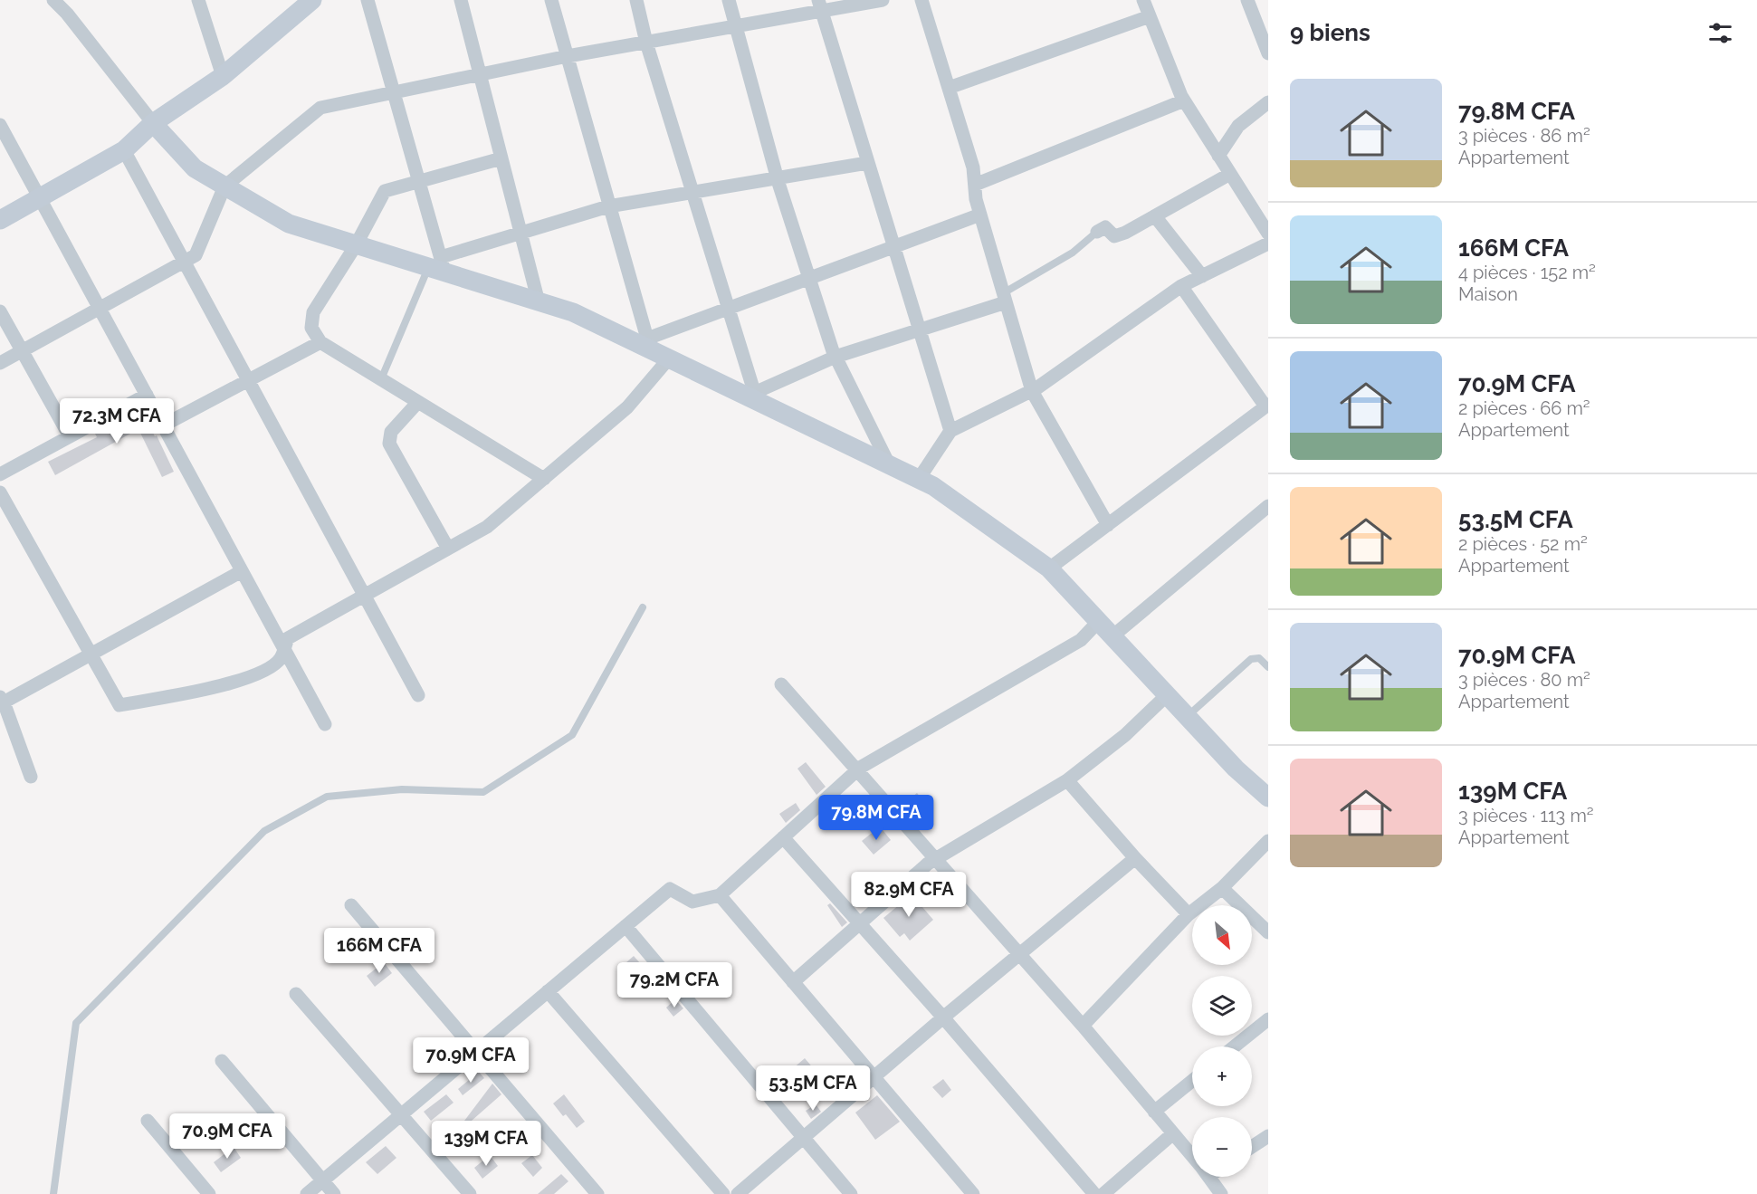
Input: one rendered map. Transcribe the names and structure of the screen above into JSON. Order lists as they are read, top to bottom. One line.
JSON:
{"north":"bottom right","page":{"heading":"9 biens","list":[{"name":"79.8M CFA","note":"3 pièces · 86 m² · Appartement"},{"name":"166M CFA","note":"4 pièces · 152 m² · Maison"},{"name":"70.9M CFA","note":"2 pièces · 66 m² · Appartement"},{"name":"53.5M CFA","note":"2 pièces · 52 m² · Appartement"},{"name":"70.9M CFA","note":"3 pièces · 80 m² · Appartement"},{"name":"139M CFA","note":"3 pièces · 113 m² · Appartement"}],"price":["72.3M CFA","79.8M CFA","82.9M CFA","166M CFA","79.2M CFA","70.9M CFA","53.5M CFA","70.9M CFA","139M CFA"],"map_buttons":["+","−"]}}
